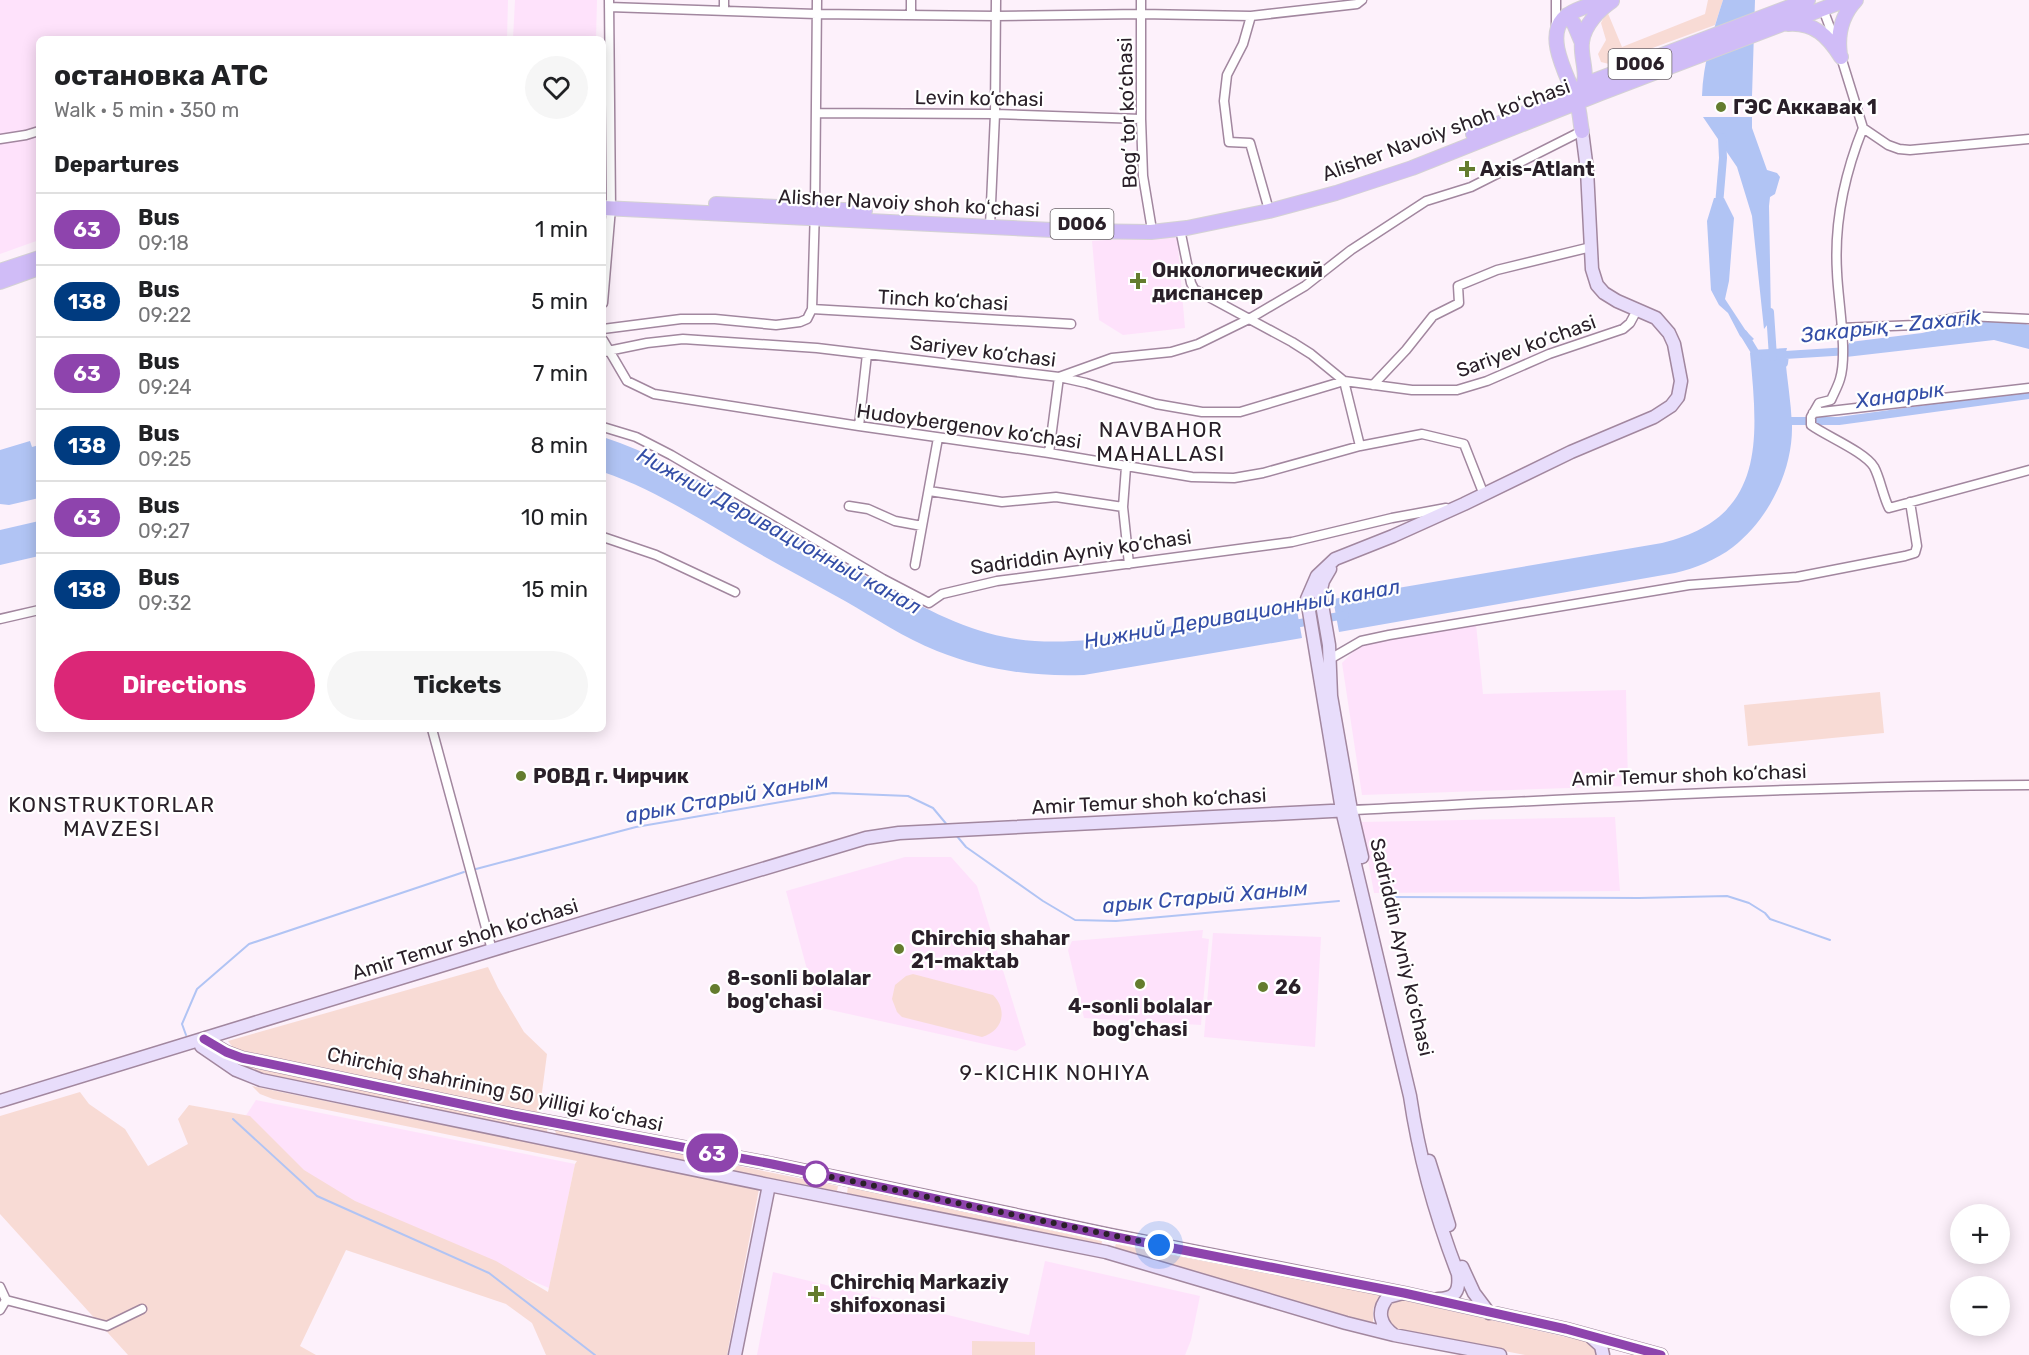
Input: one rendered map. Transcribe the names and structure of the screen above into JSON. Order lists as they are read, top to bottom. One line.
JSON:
{"streets":{"main road":["D006","Alisher Navoiy shoh koʻchasi","Sadriddin Ayniy ko‘chasi","Amir Temur shoh ko‘chasi","Chirchiq shahrining 50 yilligi koʻchasi"],"street":["Levin ko‘chasi","Bog‘ tor ko‘chasi","Tinch ko‘chasi","Sariyev ko‘chasi","Hudoybergenov ko‘chasi"]},"crossings":[["D006","Alisher Navoiy shoh koʻchasi"],["Levin ko‘chasi","Bog‘ tor ko‘chasi"],["Bog‘ tor ko‘chasi","Alisher Navoiy shoh koʻchasi"],["Sariyev ko‘chasi","Hudoybergenov ko‘chasi"],["Sariyev ko‘chasi","Sadriddin Ayniy ko‘chasi"],["Hudoybergenov ko‘chasi","Sadriddin Ayniy ko‘chasi"],["Sadriddin Ayniy ko‘chasi","Amir Temur shoh ko‘chasi"],["Sadriddin Ayniy ko‘chasi","Chirchiq shahrining 50 yilligi koʻchasi"],["Amir Temur shoh ko‘chasi","Chirchiq shahrining 50 yilligi koʻchasi"]],"districts":["NAVBAHOR MAHALLASI","KONSTRUKTORLAR MAVZESI","9-KICHIK NOHIYA"],"water":["Закарық - Zaxarik","Ханарык","Нижний Деривационный канал","арык Старый Ханым"],"places":{"other":["ГЭС Аккавак 1","РОВД г. Чирчик","Chirchiq shahar 21-maktab","4-sonli bolalar bog'chasi","26","8-sonli bolalar bog'chasi"],"health":["Axis-Atlant","Онкологический диспансер","Chirchiq Markaziy shifoxonasi"]},"lines":["bus line 63"],"page":{"on_map":"63","heading":[["остановка АТС","Walk · 5 min · 350 m"],"Departures"],"list":[{"mark":"63","name":"Bus","note":"09:18","value":"1 min"},{"mark":"138","name":"Bus","note":"09:22","value":"5 min"},{"mark":"63","name":"Bus","note":"09:24","value":"7 min"},{"mark":"138","name":"Bus","note":"09:25","value":"8 min"},{"mark":"63","name":"Bus","note":"09:27","value":"10 min"},{"mark":"138","name":"Bus","note":"09:32","value":"15 min"}],"buttons":["Directions","Tickets"],"map_buttons":["+","−"]}}
